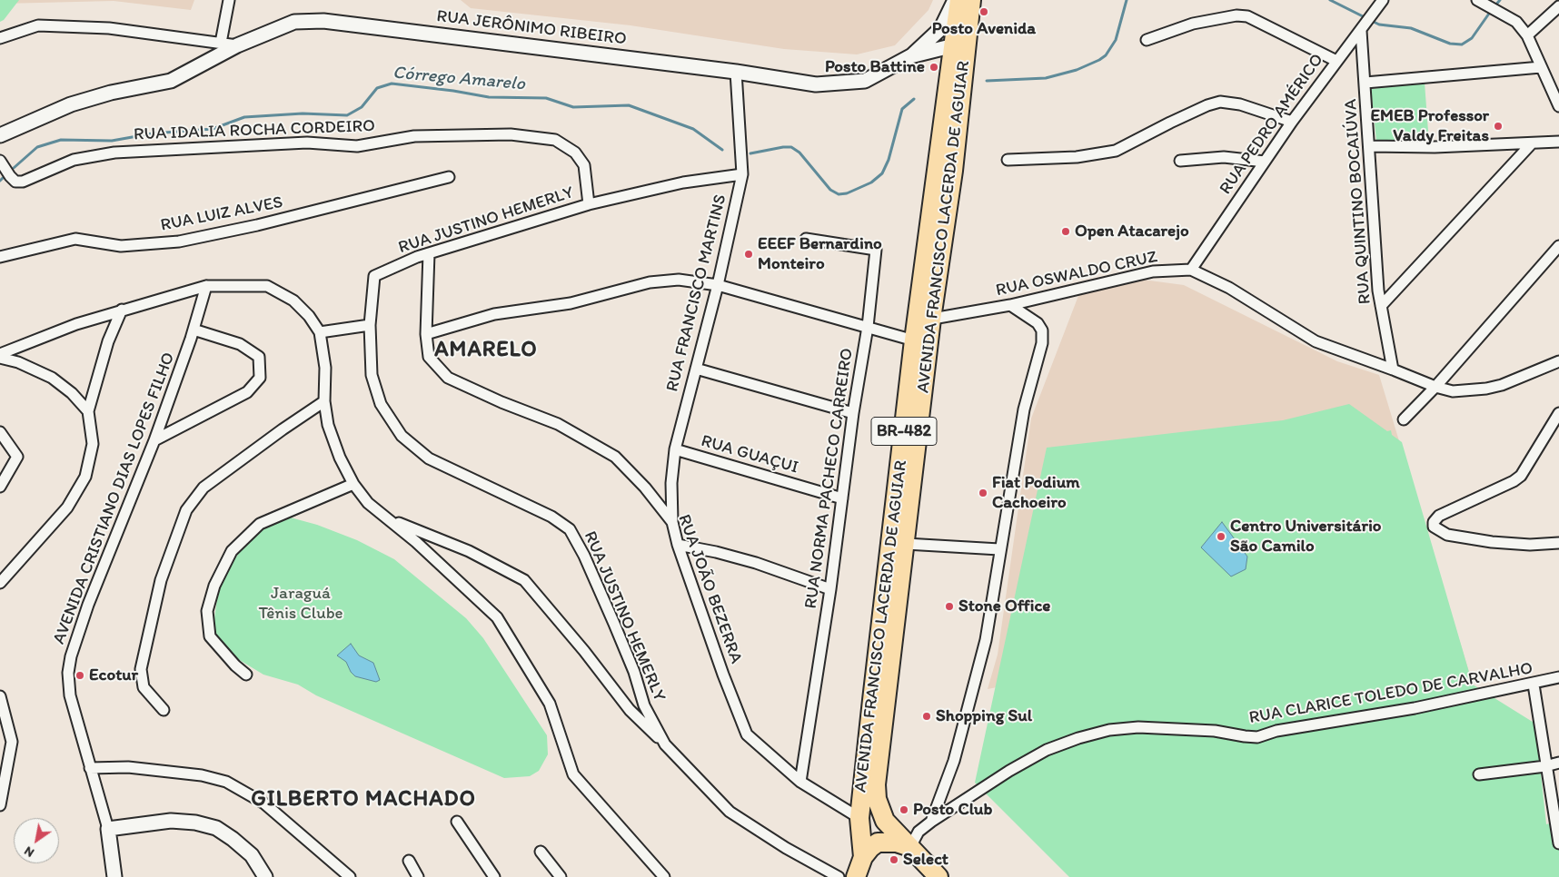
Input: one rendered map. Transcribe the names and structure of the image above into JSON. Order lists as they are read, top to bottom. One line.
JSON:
{"streets":{"highway":["AVENIDA FRANCISCO LACERDA DE AGUIAR","BR-482"],"street":["RUA JERÔNIMO RIBEIRO","RUA PEDRO AMÉRICO","RUA IDALIA ROCHA CORDEIRO","RUA QUINTINO BOCAIÚVA","RUA LUIZ ALVES","RUA JUSTINO HEMERLY","RUA OSWALDO CRUZ","RUA FRANCISCO MARTINS","RUA GUAÇUI","RUA NORMA PACHECO CARREIRO","AVENIDA CRISTIANO DIAS LOPES FILHO","RUA JOÃO BEZERRA","RUA CLARICE TOLEDO DE CARVALHO"]},"crossings":[["RUA JERÔNIMO RIBEIRO","RUA FRANCISCO MARTINS"],["RUA PEDRO AMÉRICO","RUA QUINTINO BOCAIÚVA"],["RUA PEDRO AMÉRICO","RUA OSWALDO CRUZ"],["RUA IDALIA ROCHA CORDEIRO","RUA JUSTINO HEMERLY"],["RUA QUINTINO BOCAIÚVA","RUA OSWALDO CRUZ"],["RUA JUSTINO HEMERLY","RUA FRANCISCO MARTINS"],["RUA JUSTINO HEMERLY","RUA JOÃO BEZERRA"],["AVENIDA FRANCISCO LACERDA DE AGUIAR","RUA OSWALDO CRUZ"],["AVENIDA FRANCISCO LACERDA DE AGUIAR","BR-482"],["AVENIDA FRANCISCO LACERDA DE AGUIAR","RUA JOÃO BEZERRA"],["AVENIDA FRANCISCO LACERDA DE AGUIAR","RUA CLARICE TOLEDO DE CARVALHO"],["RUA FRANCISCO MARTINS","RUA GUAÇUI"],["RUA FRANCISCO MARTINS","RUA JOÃO BEZERRA"],["RUA GUAÇUI","RUA NORMA PACHECO CARREIRO"],["RUA NORMA PACHECO CARREIRO","RUA JOÃO BEZERRA"]],"districts":["AMARELO","GILBERTO MACHADO"],"water":["Córrego Amarelo"],"parks":["Jaraguá Tênis Clube"],"places":["Posto Avenida","Posto Battine","EMEB Professor Valdy Freitas","Open Atacarejo","EEEF Bernardino Monteiro","Fiat Podium Cachoeiro","Centro Universitário São Camilo","Stone Office","Ecotur","Shopping Sul","Posto Club","Select"],"north":"bottom left"}
